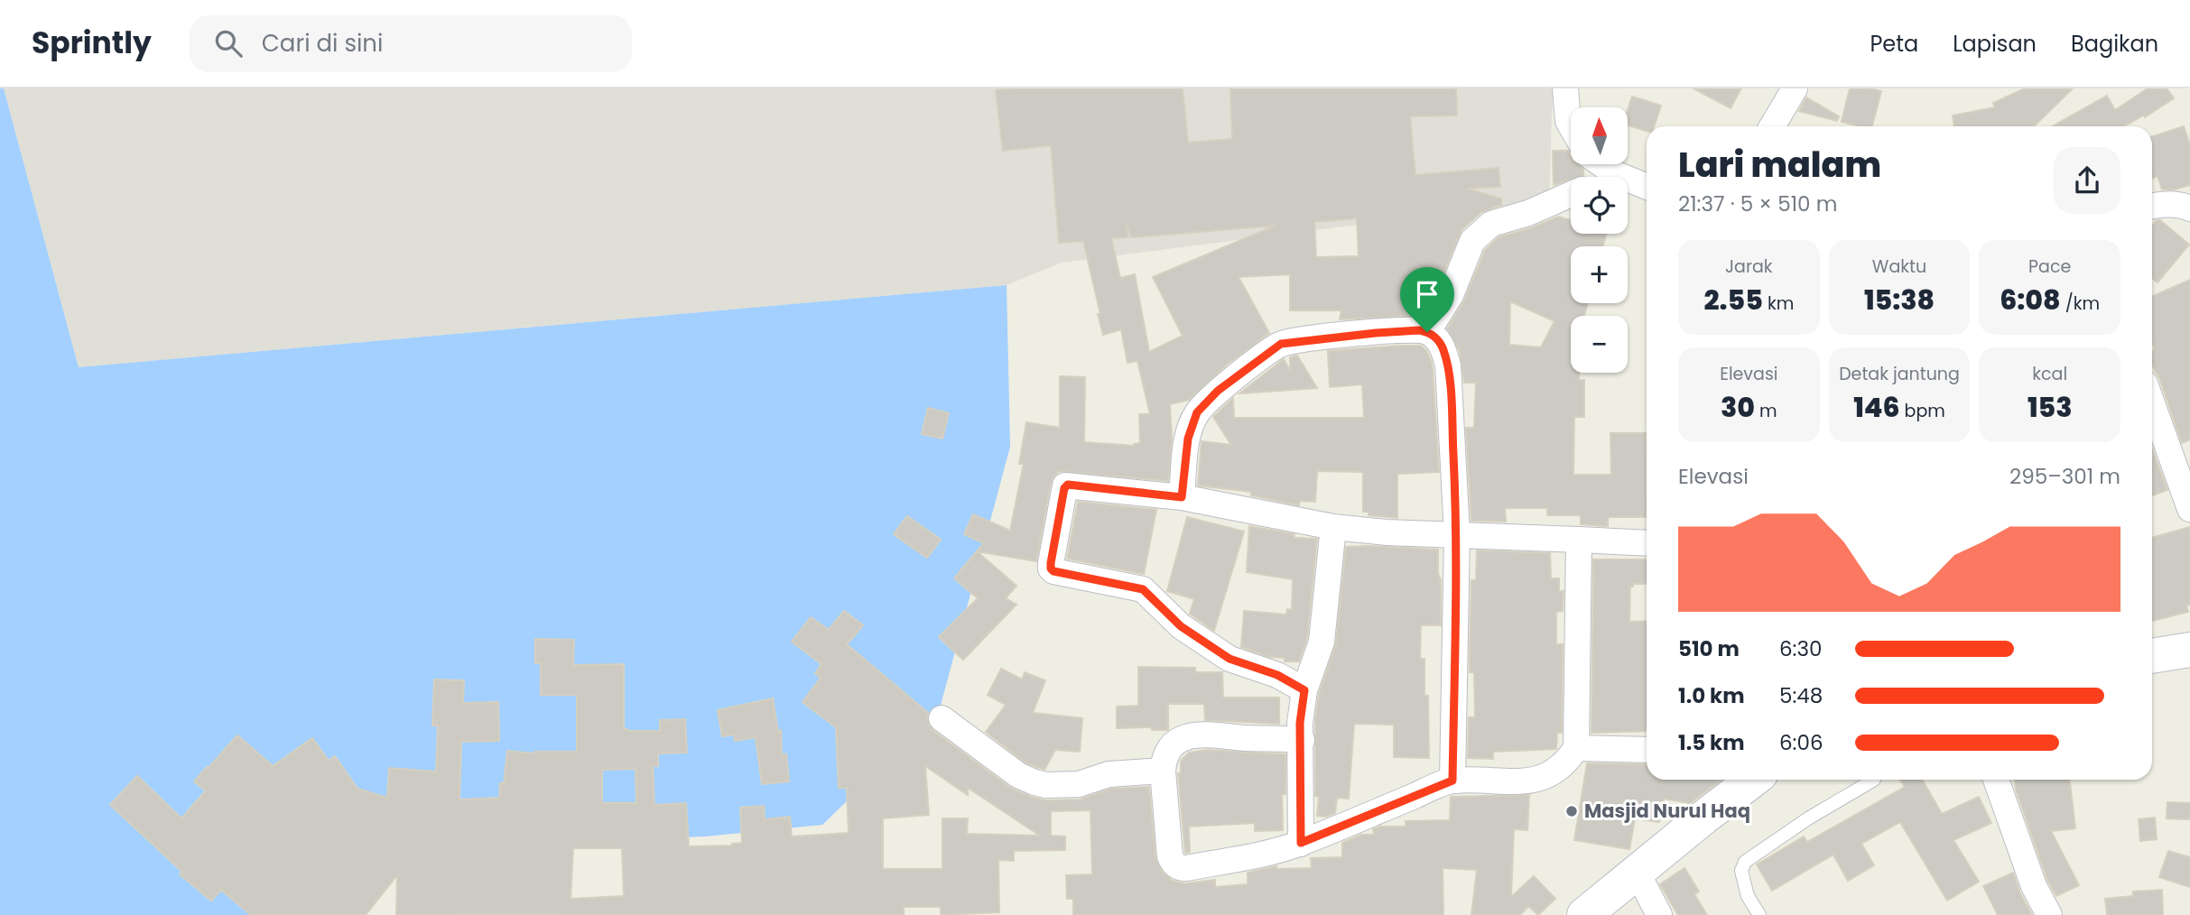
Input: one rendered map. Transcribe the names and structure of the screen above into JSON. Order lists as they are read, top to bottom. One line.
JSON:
{"places":["Masjid Nurul Haq"],"north":"top","page":{"header":"Sprintly","search":"Cari di sini","nav":["Peta","Lapisan","Bagikan"],"map_buttons":["+","−"],"heading":["Lari malam","21:37 · 5 × 510 m"],"stats":[["Jarak","2.55 km"],["Waktu","15:38"],["Pace","6:08 /km"],["Elevasi","30 m"],["Detak jantung","146 bpm"],["kcal","153"]],"chart":["Elevasi","295–301 m"],"list":[{"name":"510 m","note":"6:30"},{"name":"1.0 km","note":"5:48"},{"name":"1.5 km","note":"6:06"}]}}
